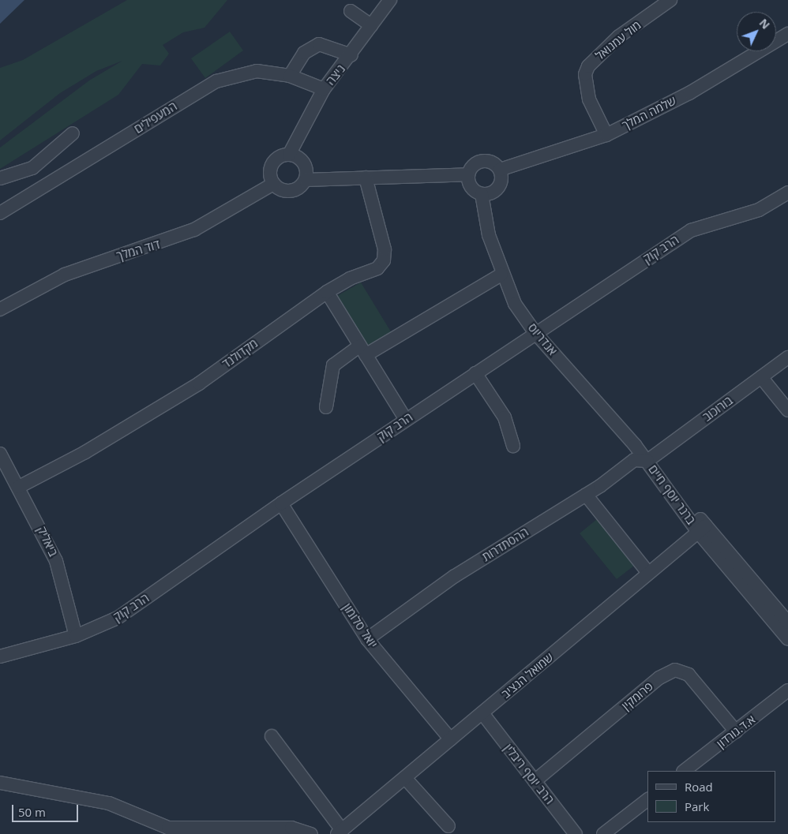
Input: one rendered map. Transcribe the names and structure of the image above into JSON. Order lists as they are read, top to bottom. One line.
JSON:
{"streets":{"street":["מול עמנואל","ניצה","שלמה המלך","המעפילים","הרב קוק","דוד המלך","אנדריוס","מקדולנד","בורוכוב","ברנר יוסף חיים","ביאליק","ההסתדרות","יואל סלומון","שמואל הנציב","פרומקין","א.ד.גורדון","הרב יוסף ריבלין"]},"crossings":[["מול עמנואל","שלמה המלך"],["ניצה","המעפילים"],["ניצה","דוד המלך"],["שלמה המלך","אנדריוס"],["הרב קוק","אנדריוס"],["הרב קוק","ביאליק"],["הרב קוק","יואל סלומון"],["אנדריוס","בורוכוב"],["אנדריוס","ברנר יוסף חיים"],["אנדריוס","ההסתדרות"],["מקדולנד","ביאליק"],["בורוכוב","ברנר יוסף חיים"],["בורוכוב","ההסתדרות"],["ברנר יוסף חיים","ההסתדרות"],["ברנר יוסף חיים","שמואל הנציב"],["ההסתדרות","יואל סלומון"],["יואל סלומון","שמואל הנציב"],["שמואל הנציב","הרב יוסף ריבלין"],["פרומקין","א.ד.גורדון"],["פרומקין","הרב יוסף ריבלין"]],"legend":["Road","Park"],"scale_bar":"50 m","north":"top right"}
